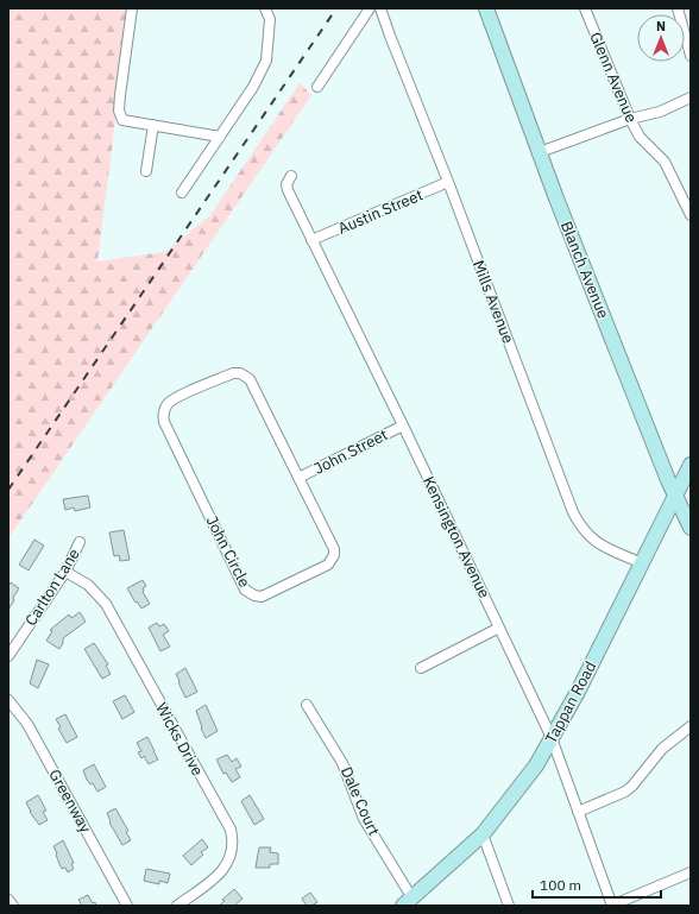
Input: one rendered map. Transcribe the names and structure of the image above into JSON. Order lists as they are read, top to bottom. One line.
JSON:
{"streets":{"main road":["Blanch Avenue","Tappan Road"],"street":["Glenn Avenue","Austin Street","Mills Avenue","John Street","Kensington Avenue","John Circle","Carlton Lane","Wicks Drive","Greenway","Dale Court"]},"crossings":[["Austin Street","Mills Avenue"],["Austin Street","Kensington Avenue"],["Blanch Avenue","Tappan Road"],["Mills Avenue","Tappan Road"],["John Street","Kensington Avenue"],["John Street","John Circle"],["Kensington Avenue","Tappan Road"],["Carlton Lane","Wicks Drive"],["Tappan Road","Dale Court"]],"scale_bar":"100 m","north":"top"}
